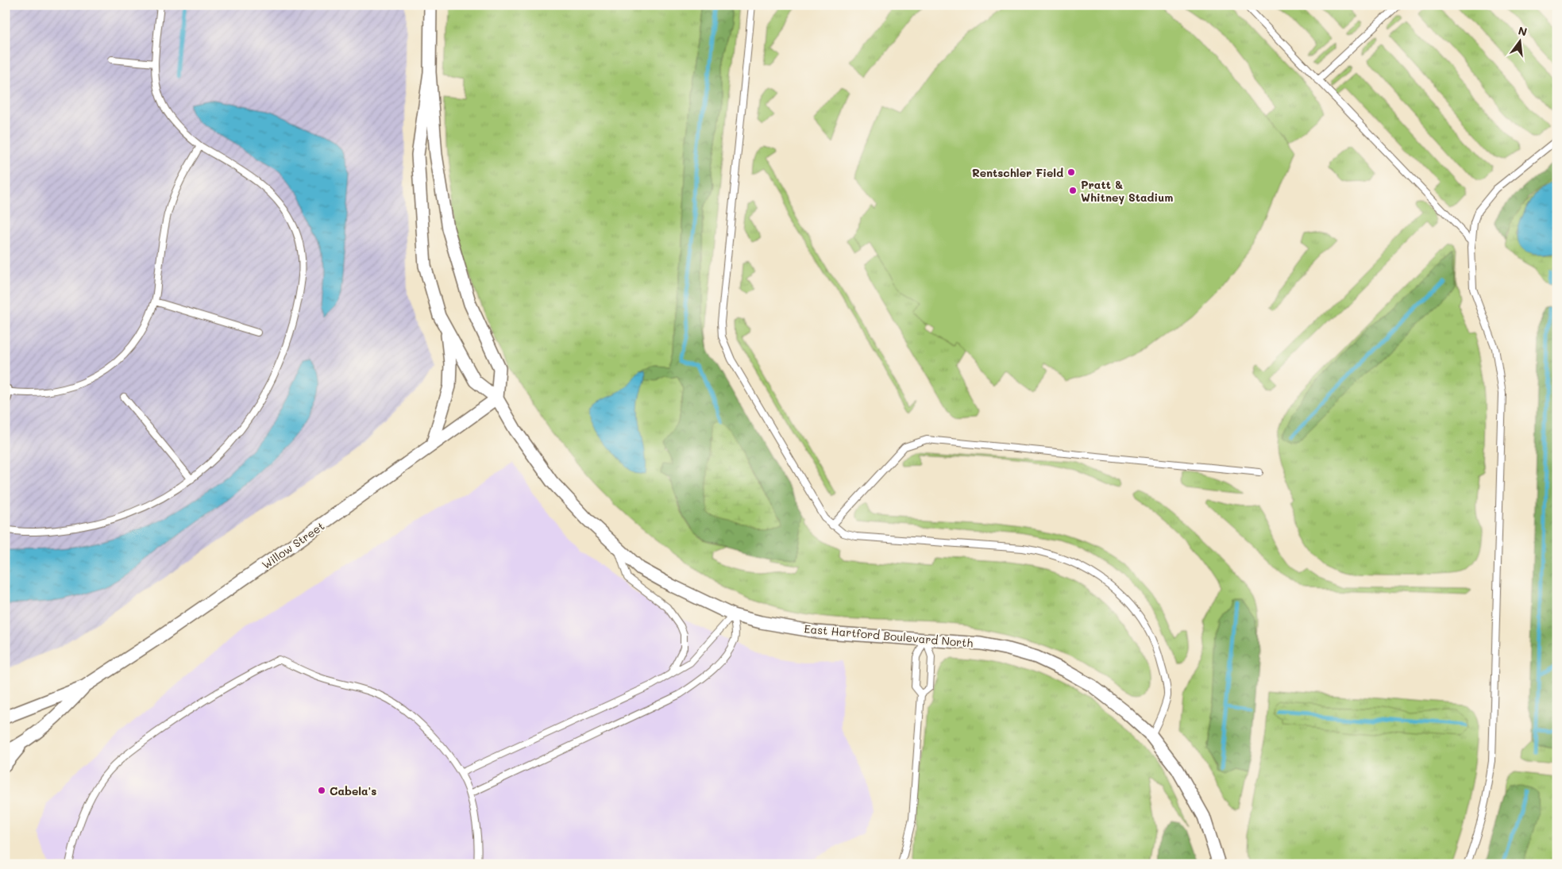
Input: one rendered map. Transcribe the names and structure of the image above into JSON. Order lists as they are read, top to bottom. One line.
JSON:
{"streets":{"street":["Willow Street","East Hartford Boulevard North"]},"crossings":[["Willow Street","East Hartford Boulevard North"]],"places":["Rentschler Field","Pratt & Whitney Stadium","Cabela's"],"north":"top"}
